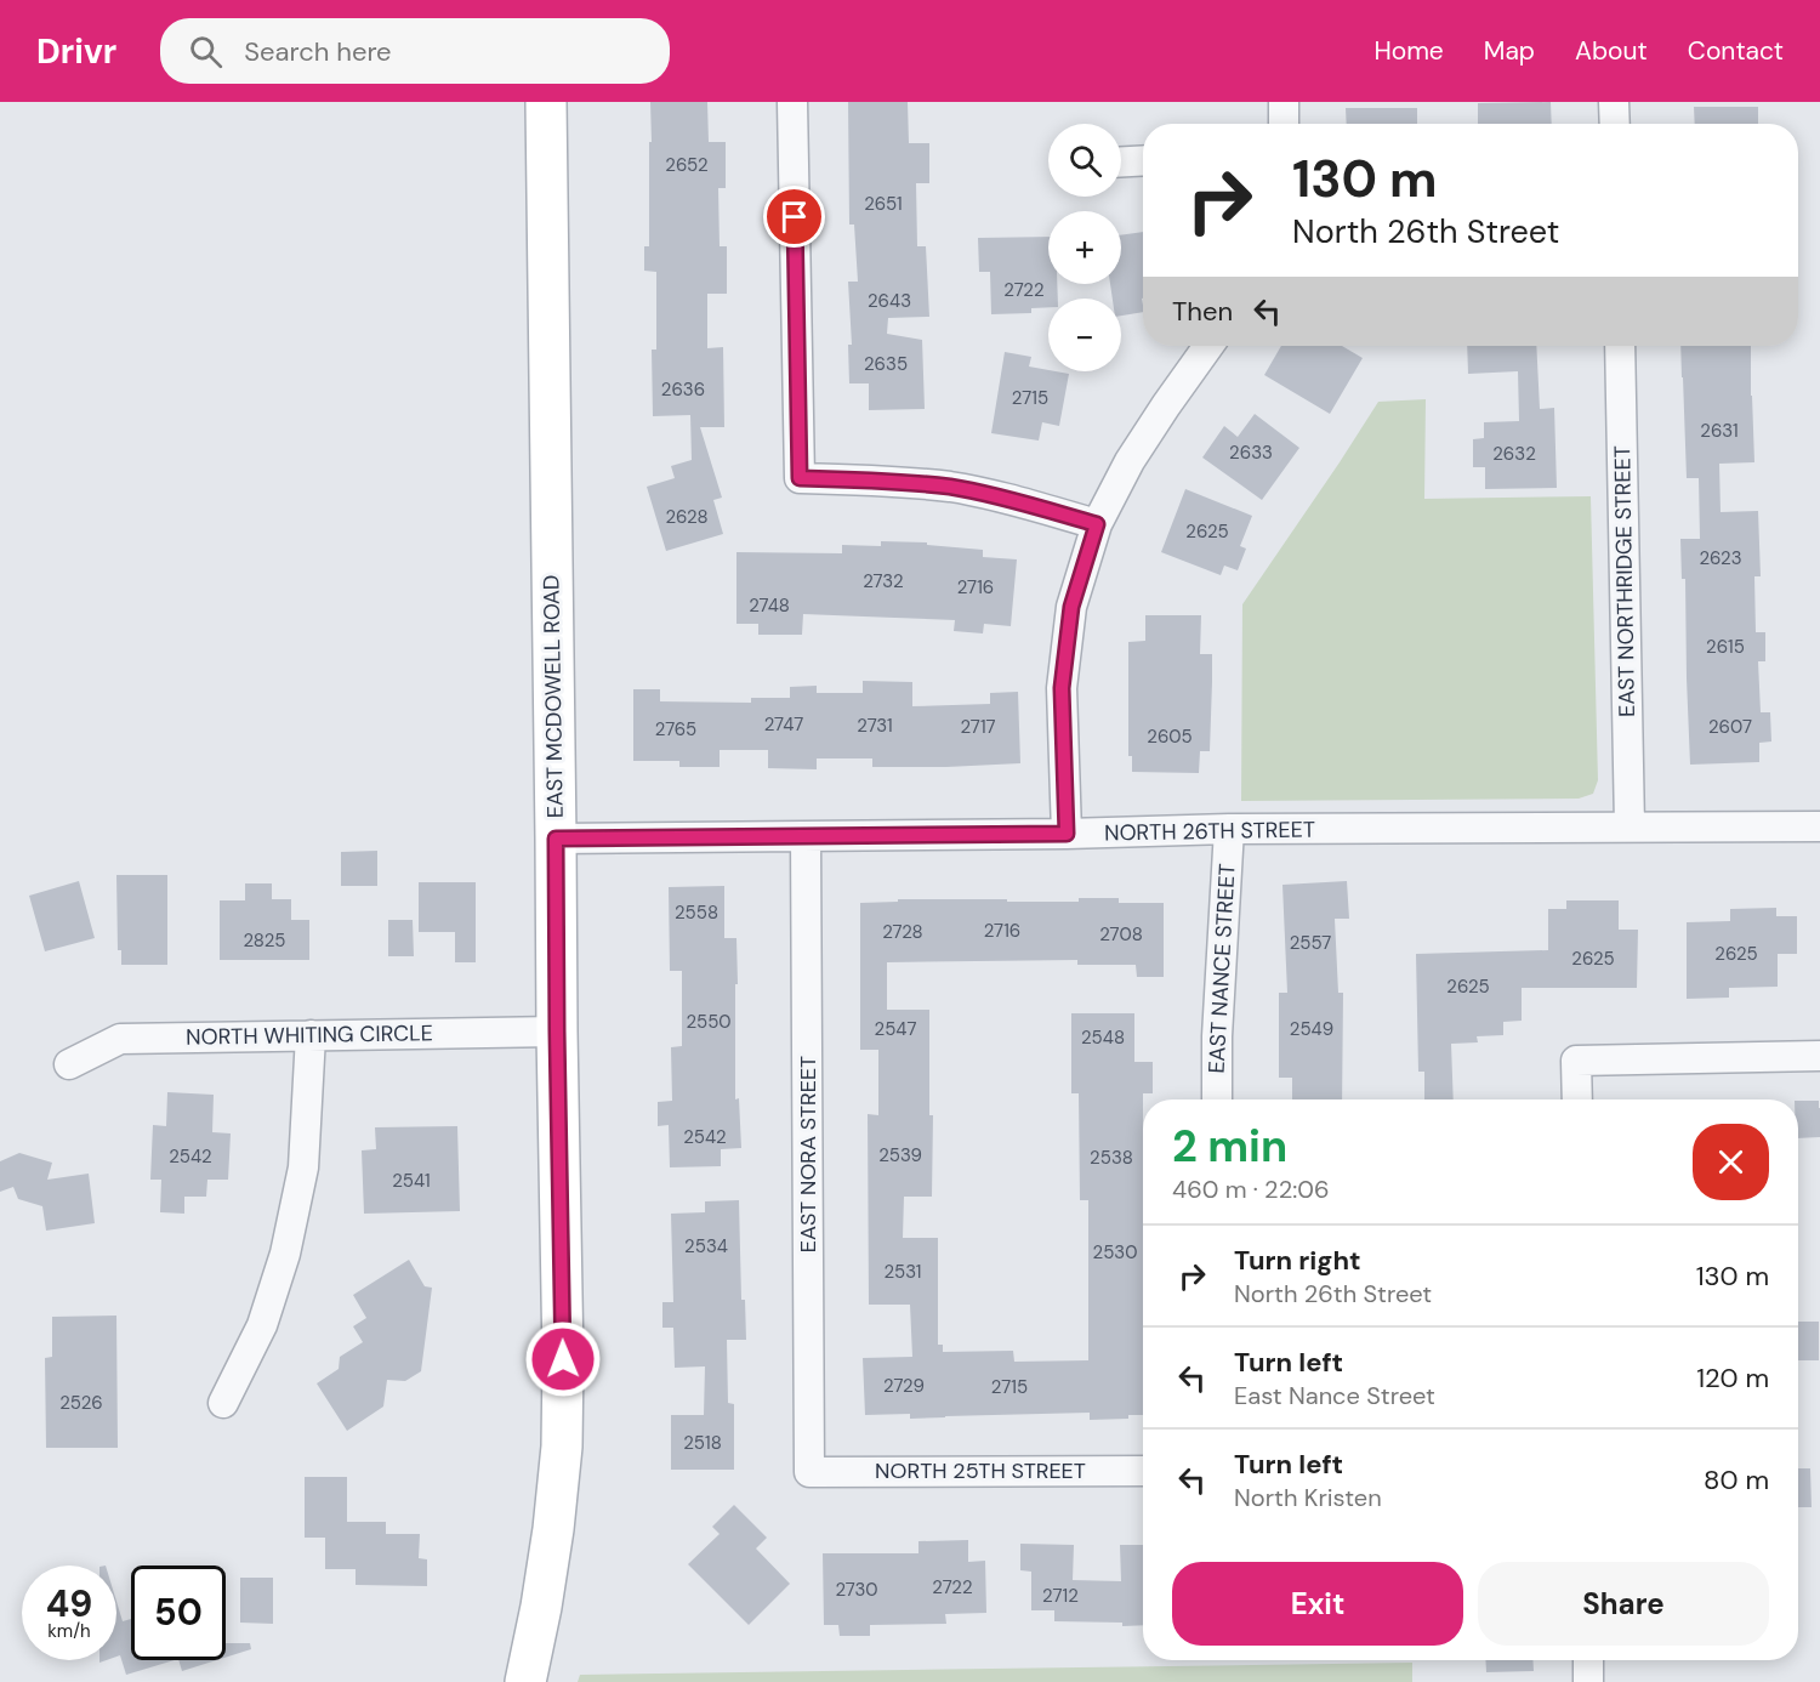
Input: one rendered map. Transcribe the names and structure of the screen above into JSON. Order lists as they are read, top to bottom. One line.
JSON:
{"streets":{"main road":["EAST MCDOWELL ROAD"],"street":["EAST NORTHRIDGE STREET","NORTH 26TH STREET","EAST NANCE STREET","NORTH WHITING CIRCLE","EAST NORA STREET","NORTH 25TH STREET"]},"crossings":[["EAST NORTHRIDGE STREET","NORTH 26TH STREET"],["EAST MCDOWELL ROAD","NORTH 26TH STREET"],["EAST MCDOWELL ROAD","NORTH WHITING CIRCLE"],["NORTH 26TH STREET","EAST NANCE STREET"],["NORTH 26TH STREET","EAST NORA STREET"],["EAST NORA STREET","NORTH 25TH STREET"]],"house_numbers":["2652","2651","2722","2643","2635","2636","2715","2631","2633","2632","2628","2625","2623","2732","2716","2748","2615","2747","2731","2717","2607","2765","2605","2558","2716","2728","2708","2825","2557","2625","2625","2625","2550","2547","2549","2548","2542","2539","2542","2538","2541","2534","2530","2531","2729","2715","2526","2518","2722","2730","2712"],"page":{"header":"Drivr","search":"Search here","nav":["Home","Map","About","Contact"],"map_buttons":["+","−"],"turn":["130 m","North 26th Street"],"then":"Then","heading":["2 min","460 m · 22:06"],"list":[{"name":"Turn right","note":"North 26th Street","value":"130 m"},{"name":"Turn left","note":"East Nance Street","value":"120 m"},{"name":"Turn left","note":"North Kristen","value":"80 m"}],"buttons":["Exit","Share"],"speed":"49 km/h","limit":"50"}}
